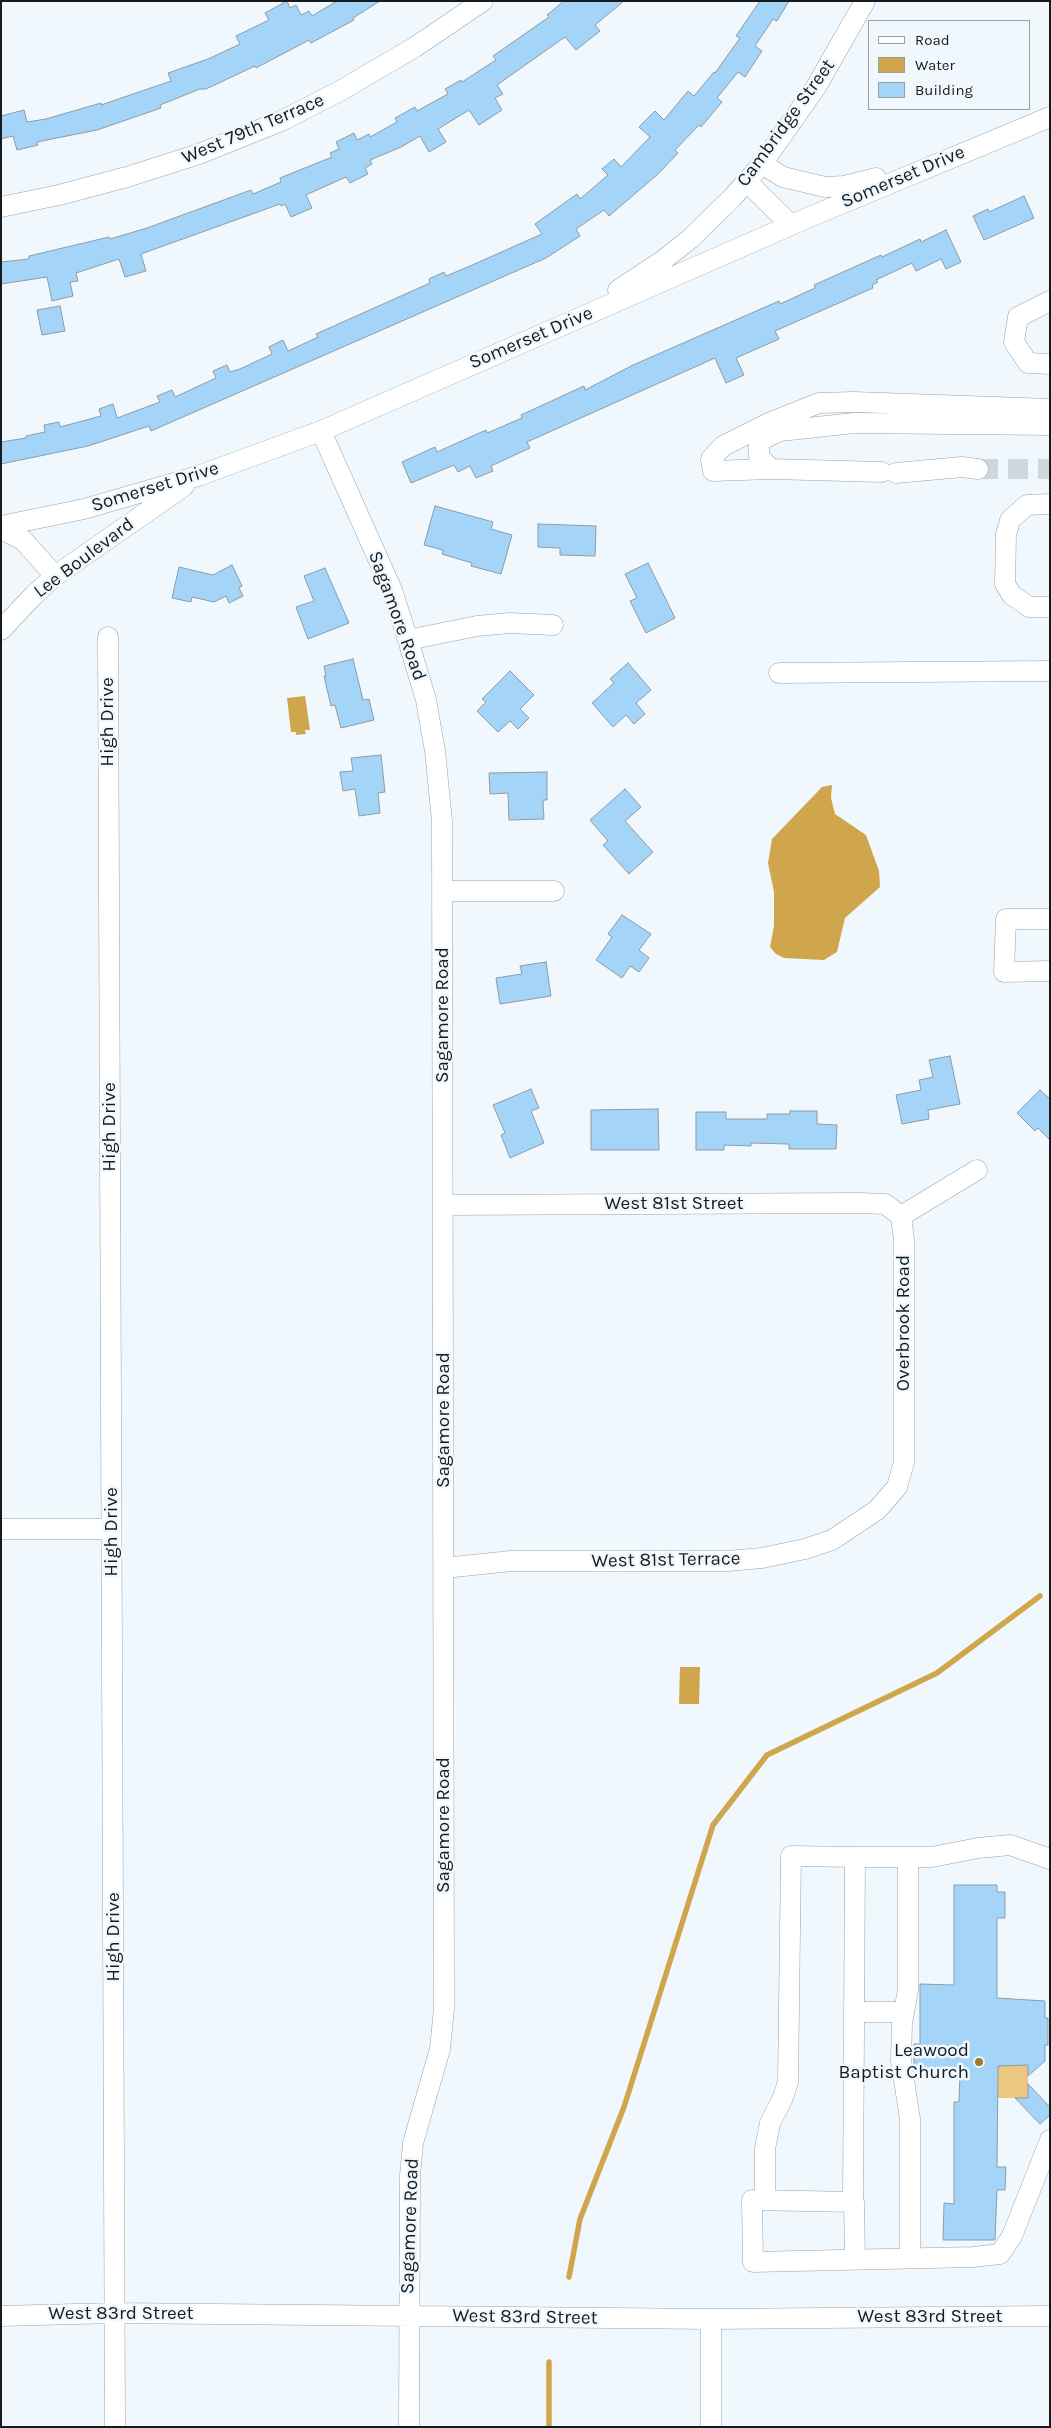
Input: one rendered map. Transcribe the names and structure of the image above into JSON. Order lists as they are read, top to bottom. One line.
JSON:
{"streets":{"street":["Cambridge Street","West 79th Terrace","Somerset Drive","Lee Boulevard","Sagamore Road","High Drive","West 81st Street","Overbrook Road","West 81st Terrace","West 83rd Street"]},"crossings":[["Cambridge Street","Somerset Drive"],["Somerset Drive","Lee Boulevard"],["Somerset Drive","Sagamore Road"],["Sagamore Road","West 81st Street"],["Sagamore Road","West 81st Terrace"],["Sagamore Road","West 83rd Street"],["High Drive","West 83rd Street"],["West 81st Street","Overbrook Road"],["Overbrook Road","West 81st Terrace"]],"places":["Leawood Baptist Church"],"legend":["Road","Water","Building"]}
